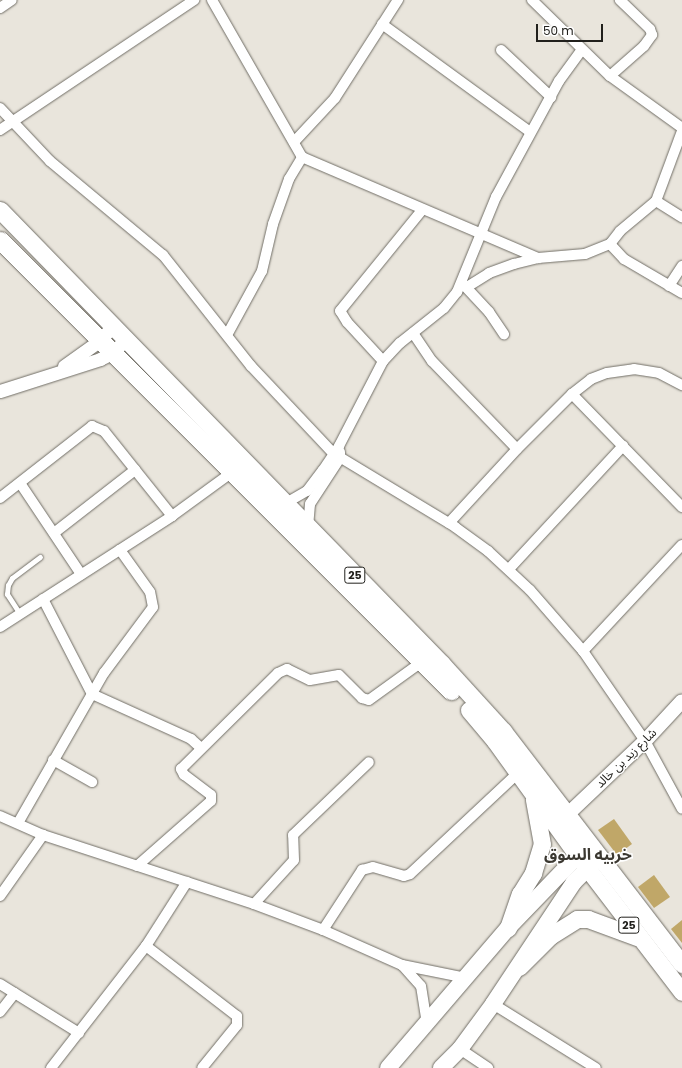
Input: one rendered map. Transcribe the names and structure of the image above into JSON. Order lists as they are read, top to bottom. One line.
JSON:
{"streets":{"highway":["25"],"main road":["شارع زيد بن خالد"]},"crossings":[["25","شارع زيد بن خالد"]],"districts":["خربیه السوق"],"scale_bar":"50 m"}
